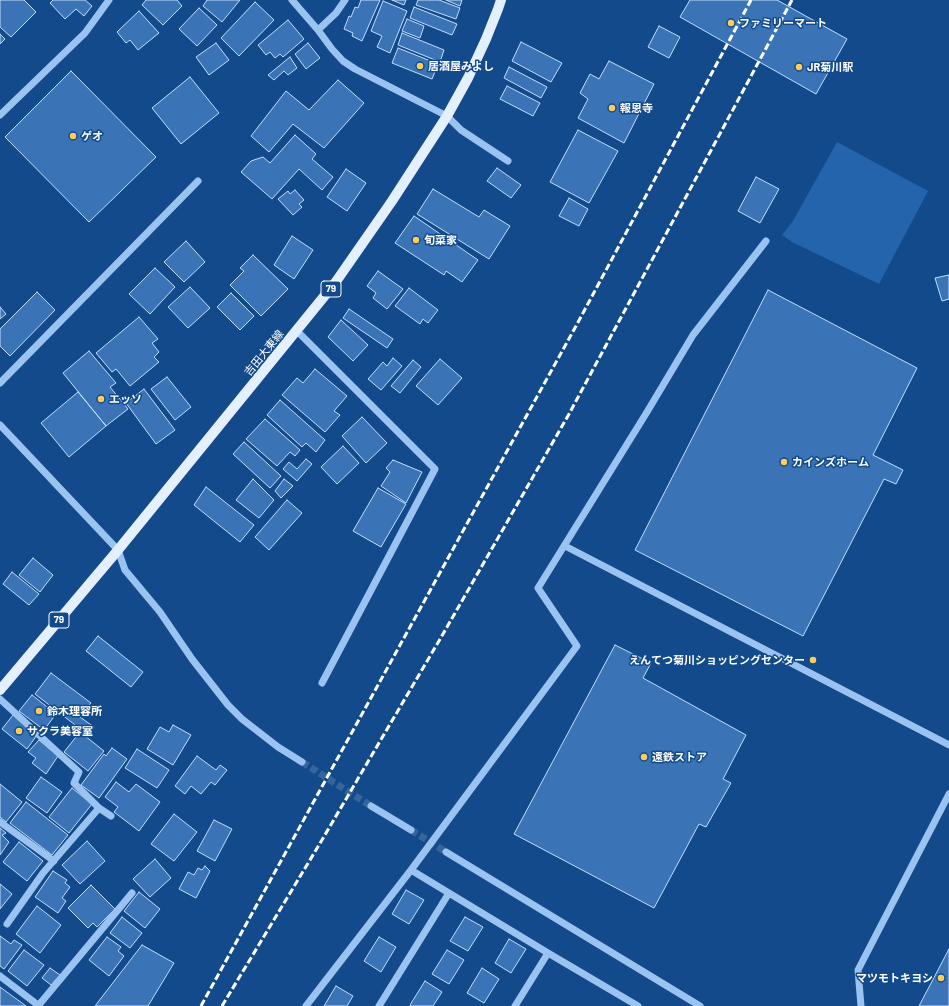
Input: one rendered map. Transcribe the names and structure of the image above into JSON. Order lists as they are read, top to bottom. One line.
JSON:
{"streets":{"main road":["79","吉田大東線"]},"places":["ファミリーマート","居酒屋みよし","JR菊川駅","報恩寺","ゲオ","旬菜家","エッソ","カインズホーム","えんてつ菊川ショッピングセンター","鈴木理容所","サクラ美容室","遠鉄ストア","マツモトキヨシ"]}
